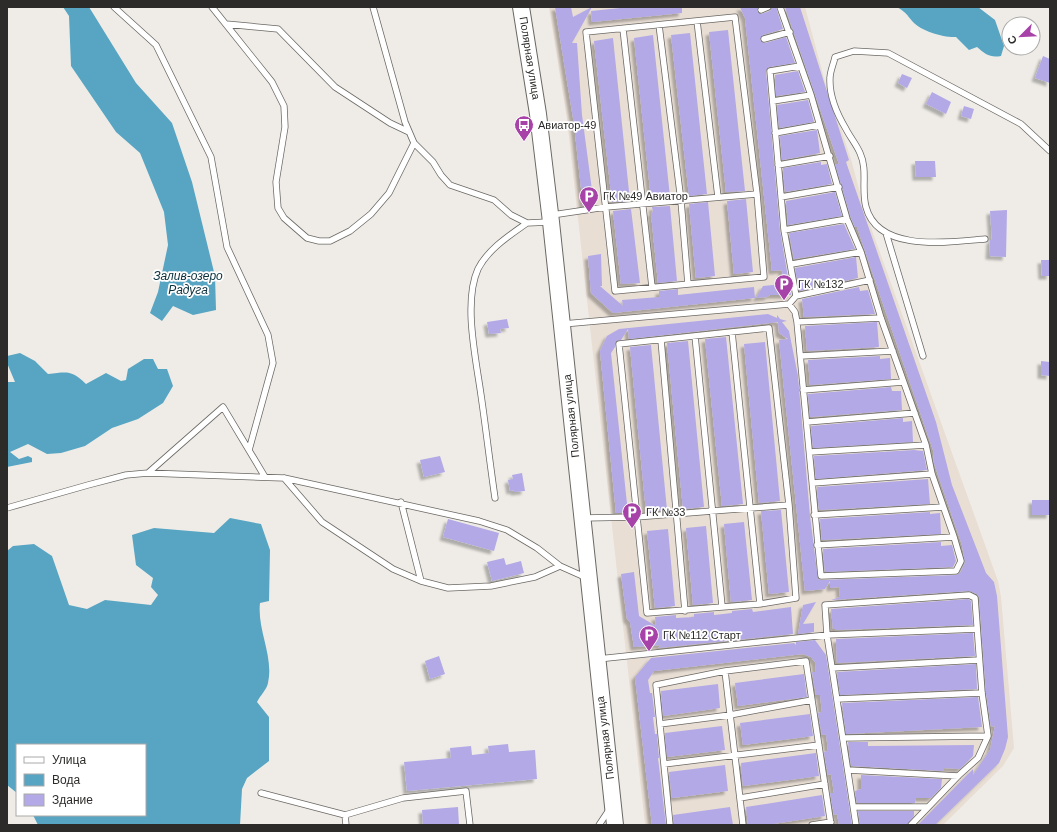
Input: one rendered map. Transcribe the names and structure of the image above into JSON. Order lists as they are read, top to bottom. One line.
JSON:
{"streets":{"main road":["Полярная улица"]},"water":["Залив-озеро Радуга"],"places":{"bus stop":["Авиатор-49"],"parking":["ГК №49 Авиатор","ГК №132","ГК №33","ГК №112 Старт"]},"legend":["Улица","Вода","Здание"],"north":"bottom left"}
